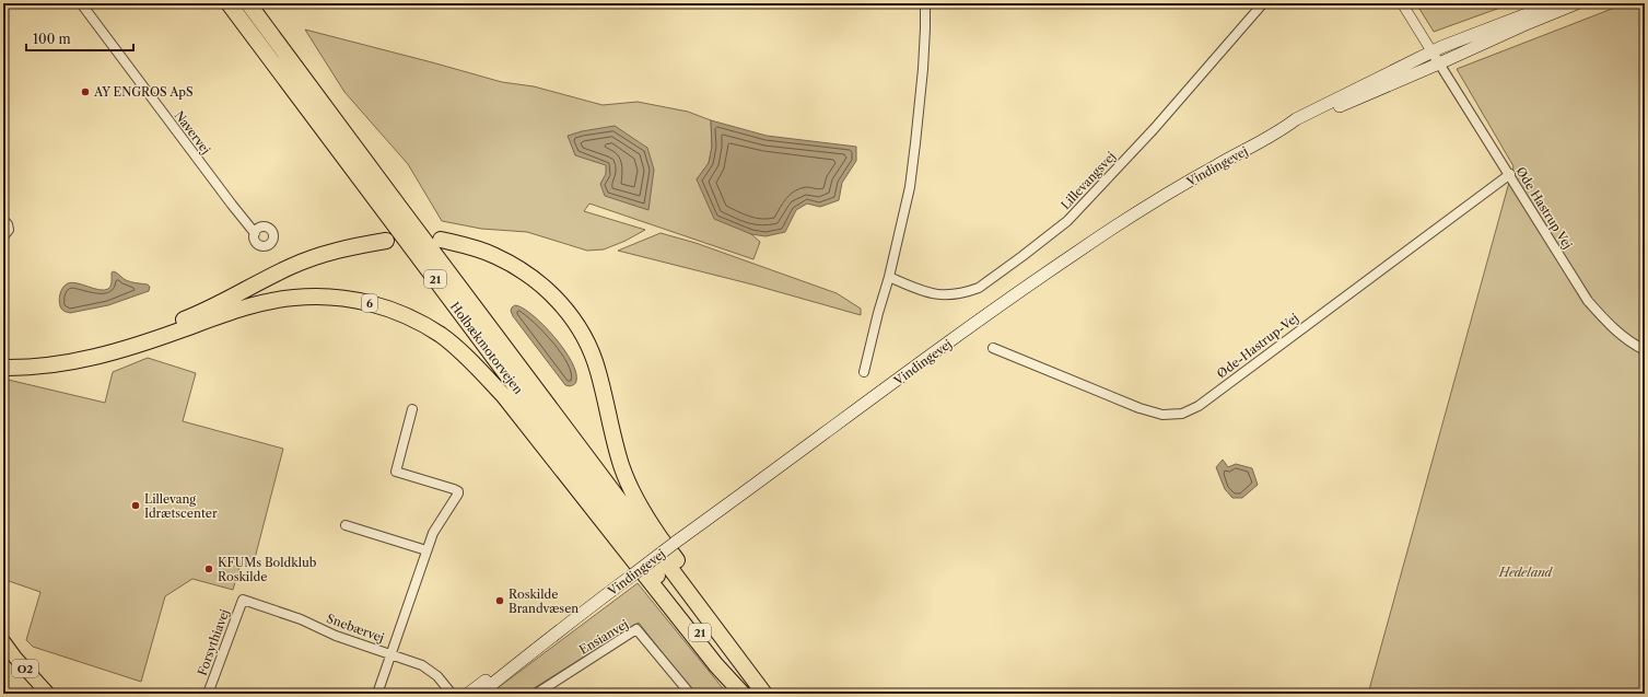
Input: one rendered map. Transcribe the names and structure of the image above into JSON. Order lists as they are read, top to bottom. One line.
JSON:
{"streets":{"highway":["21","6","Holbækmotorvejen"],"main road":["Vindingevej","O2"],"street":["Navervej","Lillevangsvej","Øde Hastrup Vej","Øde-Hastrup-Vej","Snebærvej","Ensianvej","Forsythiavej"]},"crossings":[["Vindingevej","Øde Hastrup Vej"],["Øde Hastrup Vej","Øde-Hastrup-Vej"],["Snebærvej","Forsythiavej"]],"parks":["Hedeland"],"places":["AY ENGROS ApS","Lillevang Idrætscenter","KFUMs Boldklub Roskilde","Roskilde Brandvæsen"],"scale_bar":"100 m"}
